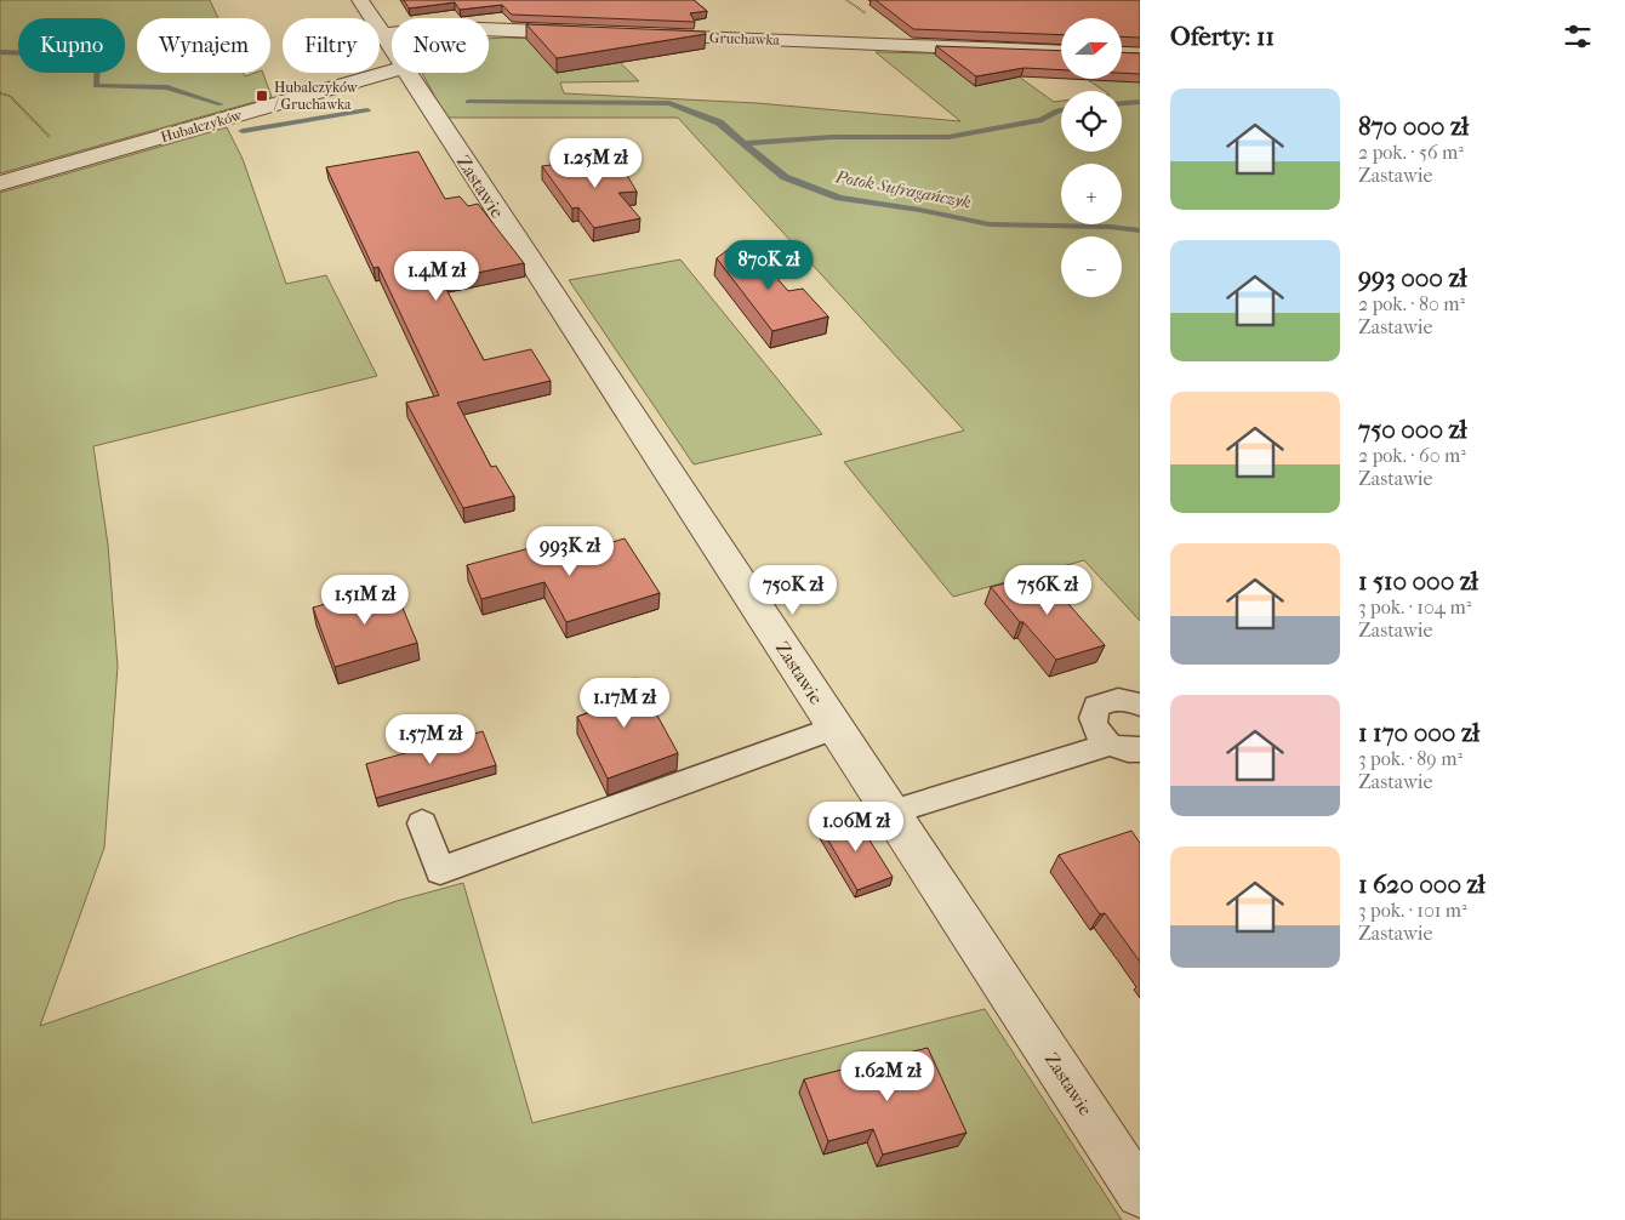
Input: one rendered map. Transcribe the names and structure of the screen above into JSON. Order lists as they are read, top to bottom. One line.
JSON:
{"streets":{"street":["Gruchawka","Hubalczyków","Zastawie"]},"water":["Potok Sufragańczyk"],"places":{"transit":["Hubalczyków / Gruchawka"]},"north":"right","page":{"heading":"Oferty: 11","map_buttons":["+","−"],"chip":["Kupno","Wynajem","Filtry","Nowe"],"list":[{"name":"870 000 zł","note":"2 pok. · 56 m² · Zastawie"},{"name":"993 000 zł","note":"2 pok. · 80 m² · Zastawie"},{"name":"750 000 zł","note":"2 pok. · 60 m² · Zastawie"},{"name":"1 510 000 zł","note":"3 pok. · 104 m² · Zastawie"},{"name":"1 170 000 zł","note":"3 pok. · 89 m² · Zastawie"},{"name":"1 620 000 zł","note":"3 pok. · 101 m² · Zastawie"}],"price":["1.25M zł","870K zł","1.4M zł","993K zł","750K zł","756K zł","1.51M zł","1.17M zł","1.57M zł","1.06M zł","1.62M zł"]}}
